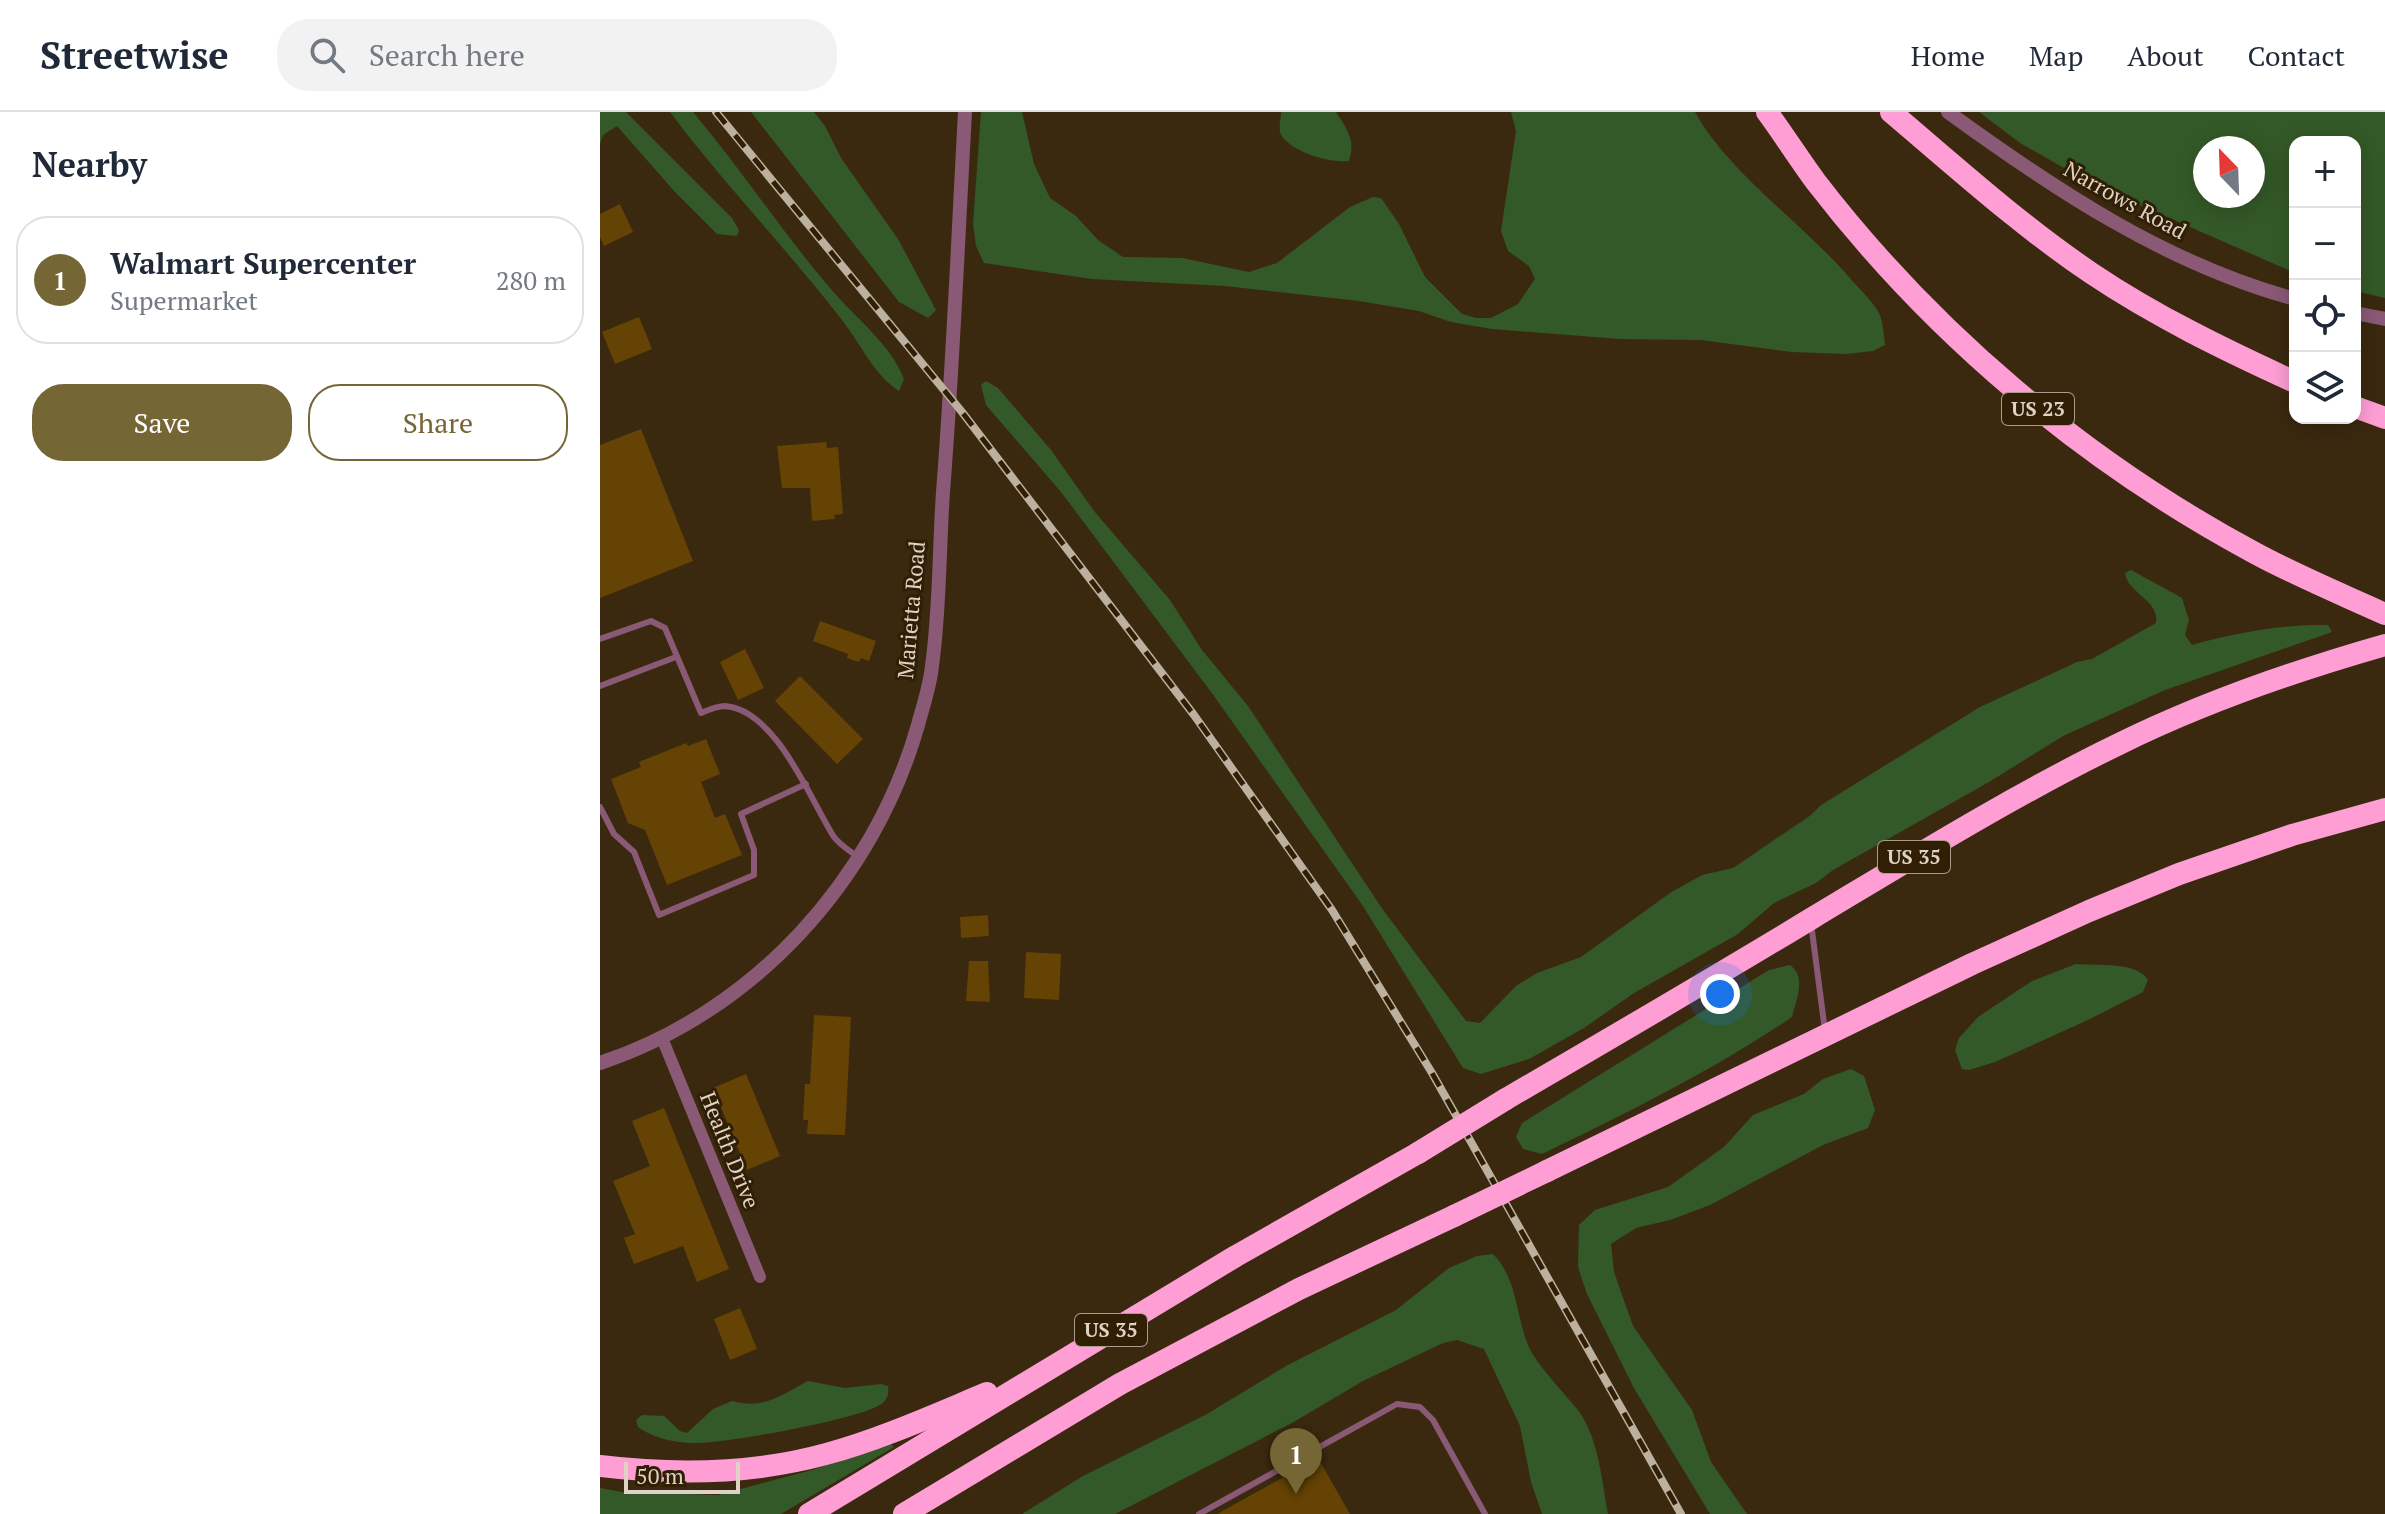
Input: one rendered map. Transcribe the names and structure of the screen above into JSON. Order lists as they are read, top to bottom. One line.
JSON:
{"streets":{"highway":["US 23","US 35"],"street":["Narrows Road","Marietta Road","Health Drive"]},"crossings":[["Marietta Road","Health Drive"]],"scale_bar":"50 m","north":"top left","page":{"header":"Streetwise","search":"Search here","nav":["Home","Map","About","Contact"],"heading":"Nearby","map_buttons":["+","−"],"list":[{"mark":"1","name":"Walmart Supercenter","note":"Supermarket","value":"280 m"}],"buttons":["Save","Share"],"pins":"1","scale":"50 m"}}
